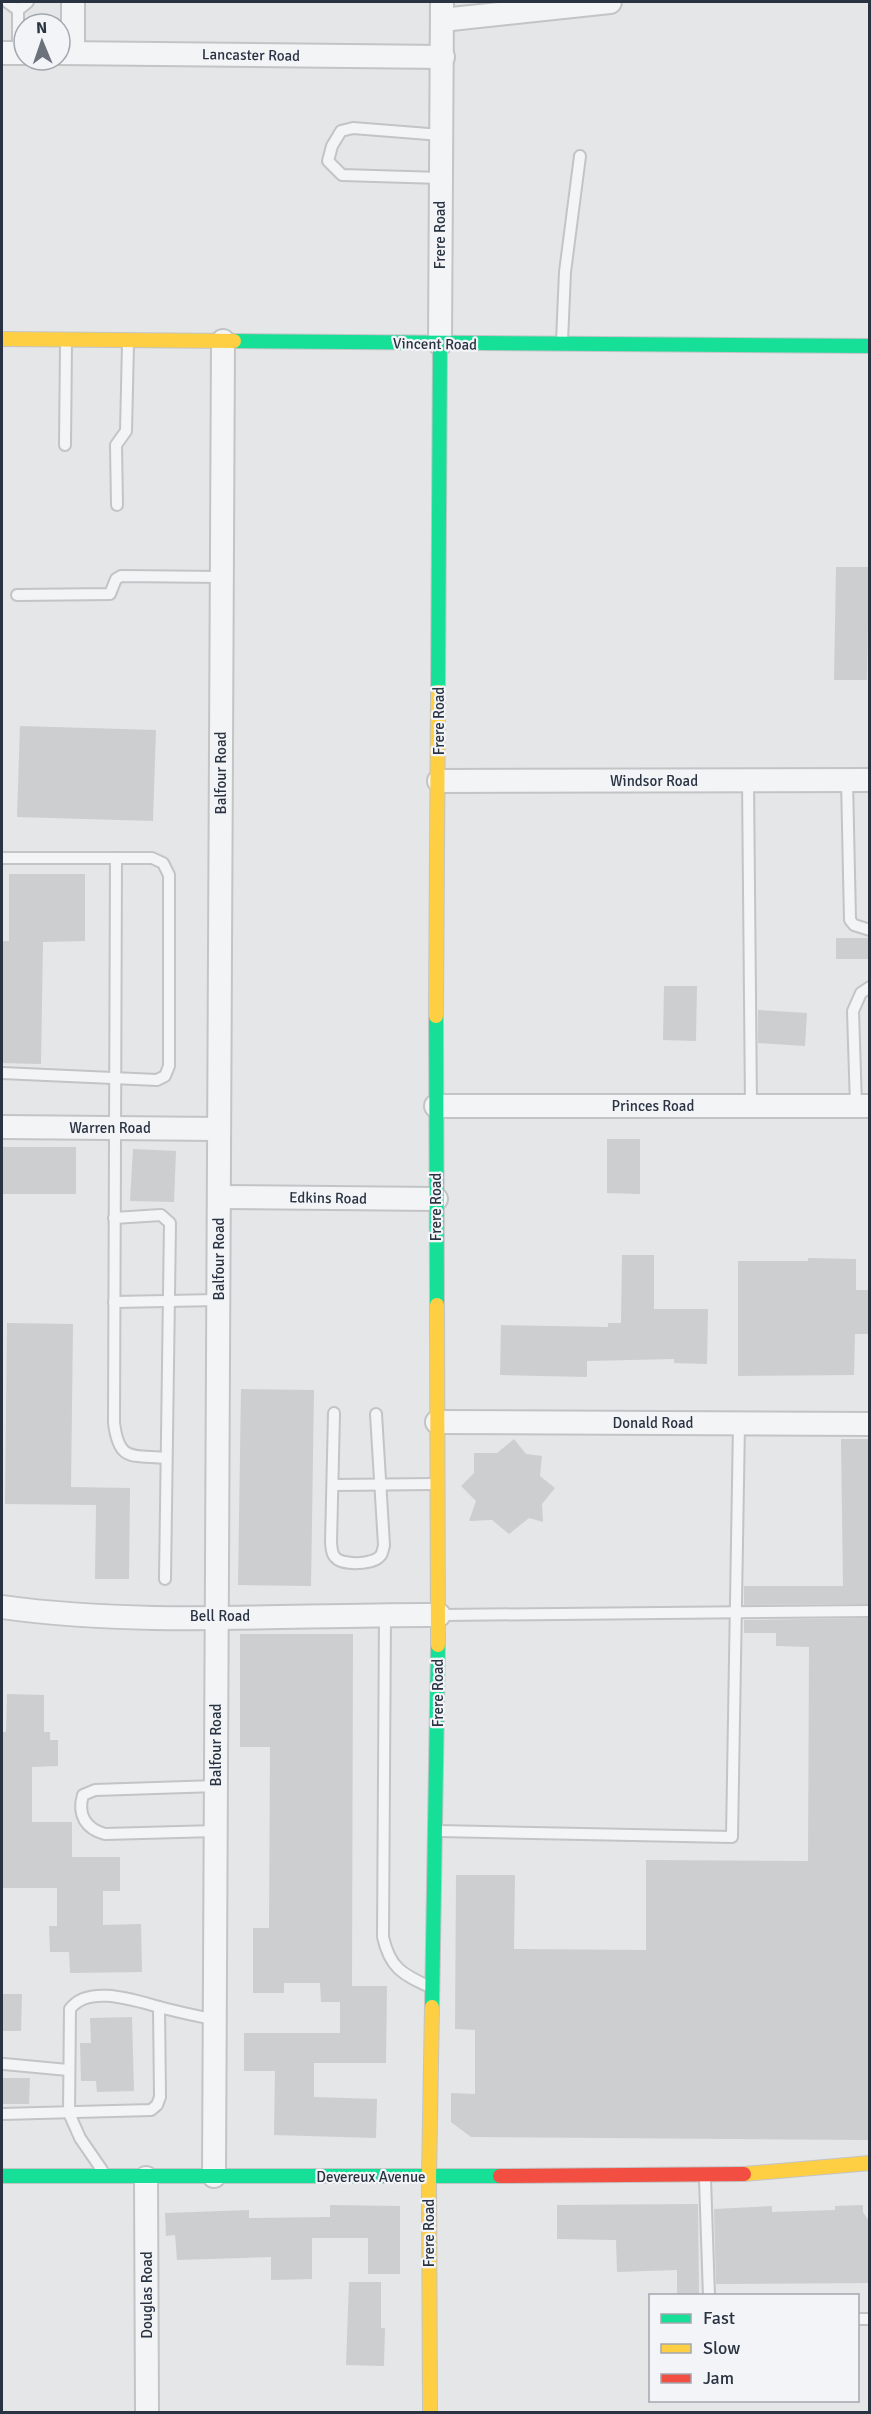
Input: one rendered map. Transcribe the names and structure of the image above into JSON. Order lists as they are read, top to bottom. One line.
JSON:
{"streets":{"street":["Lancaster Road","Frere Road","Vincent Road","Balfour Road","Windsor Road","Princes Road","Warren Road","Edkins Road","Donald Road","Bell Road","Devereux Avenue","Douglas Road"]},"crossings":[["Lancaster Road","Frere Road"],["Frere Road","Vincent Road"],["Frere Road","Windsor Road"],["Frere Road","Princes Road"],["Frere Road","Edkins Road"],["Frere Road","Donald Road"],["Frere Road","Bell Road"],["Frere Road","Devereux Avenue"],["Vincent Road","Balfour Road"],["Balfour Road","Warren Road"],["Balfour Road","Edkins Road"],["Balfour Road","Bell Road"],["Balfour Road","Devereux Avenue"],["Devereux Avenue","Douglas Road"]],"legend":["Fast","Slow","Jam"],"north":"top"}
